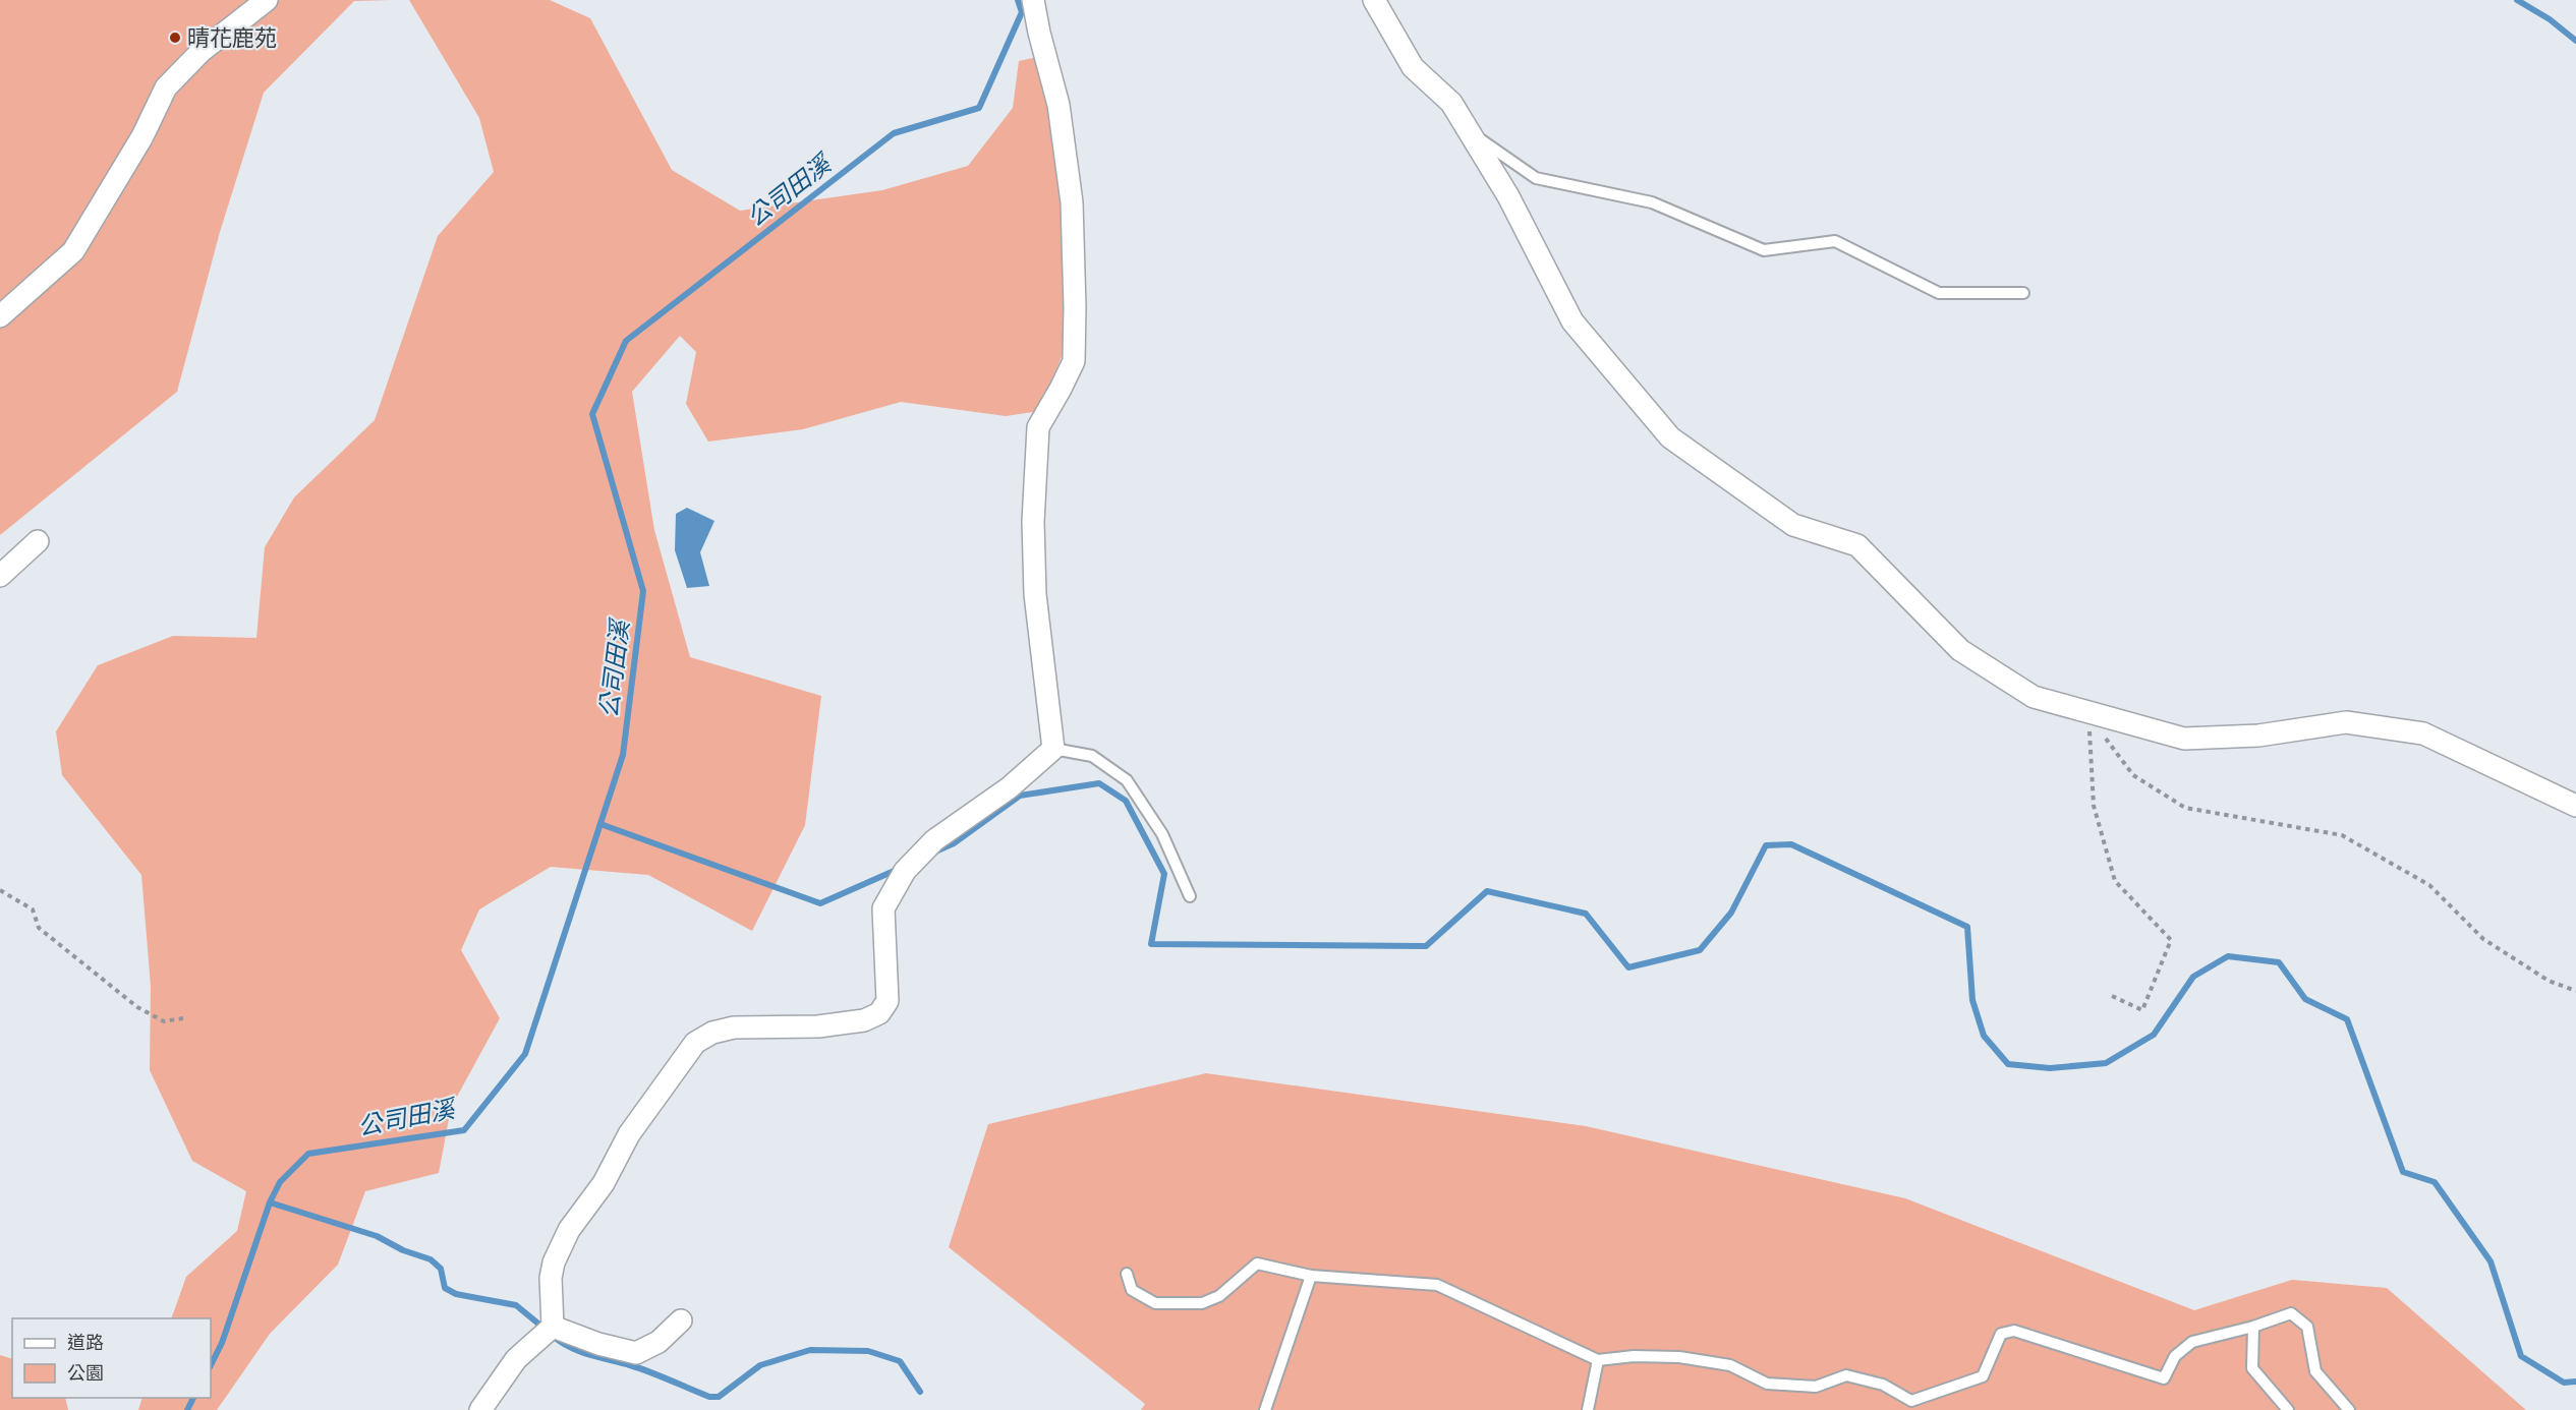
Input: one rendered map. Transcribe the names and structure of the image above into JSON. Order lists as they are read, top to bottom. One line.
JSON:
{"water":["公司田溪"],"places":["晴花鹿苑"],"legend":["道路","公園"]}
